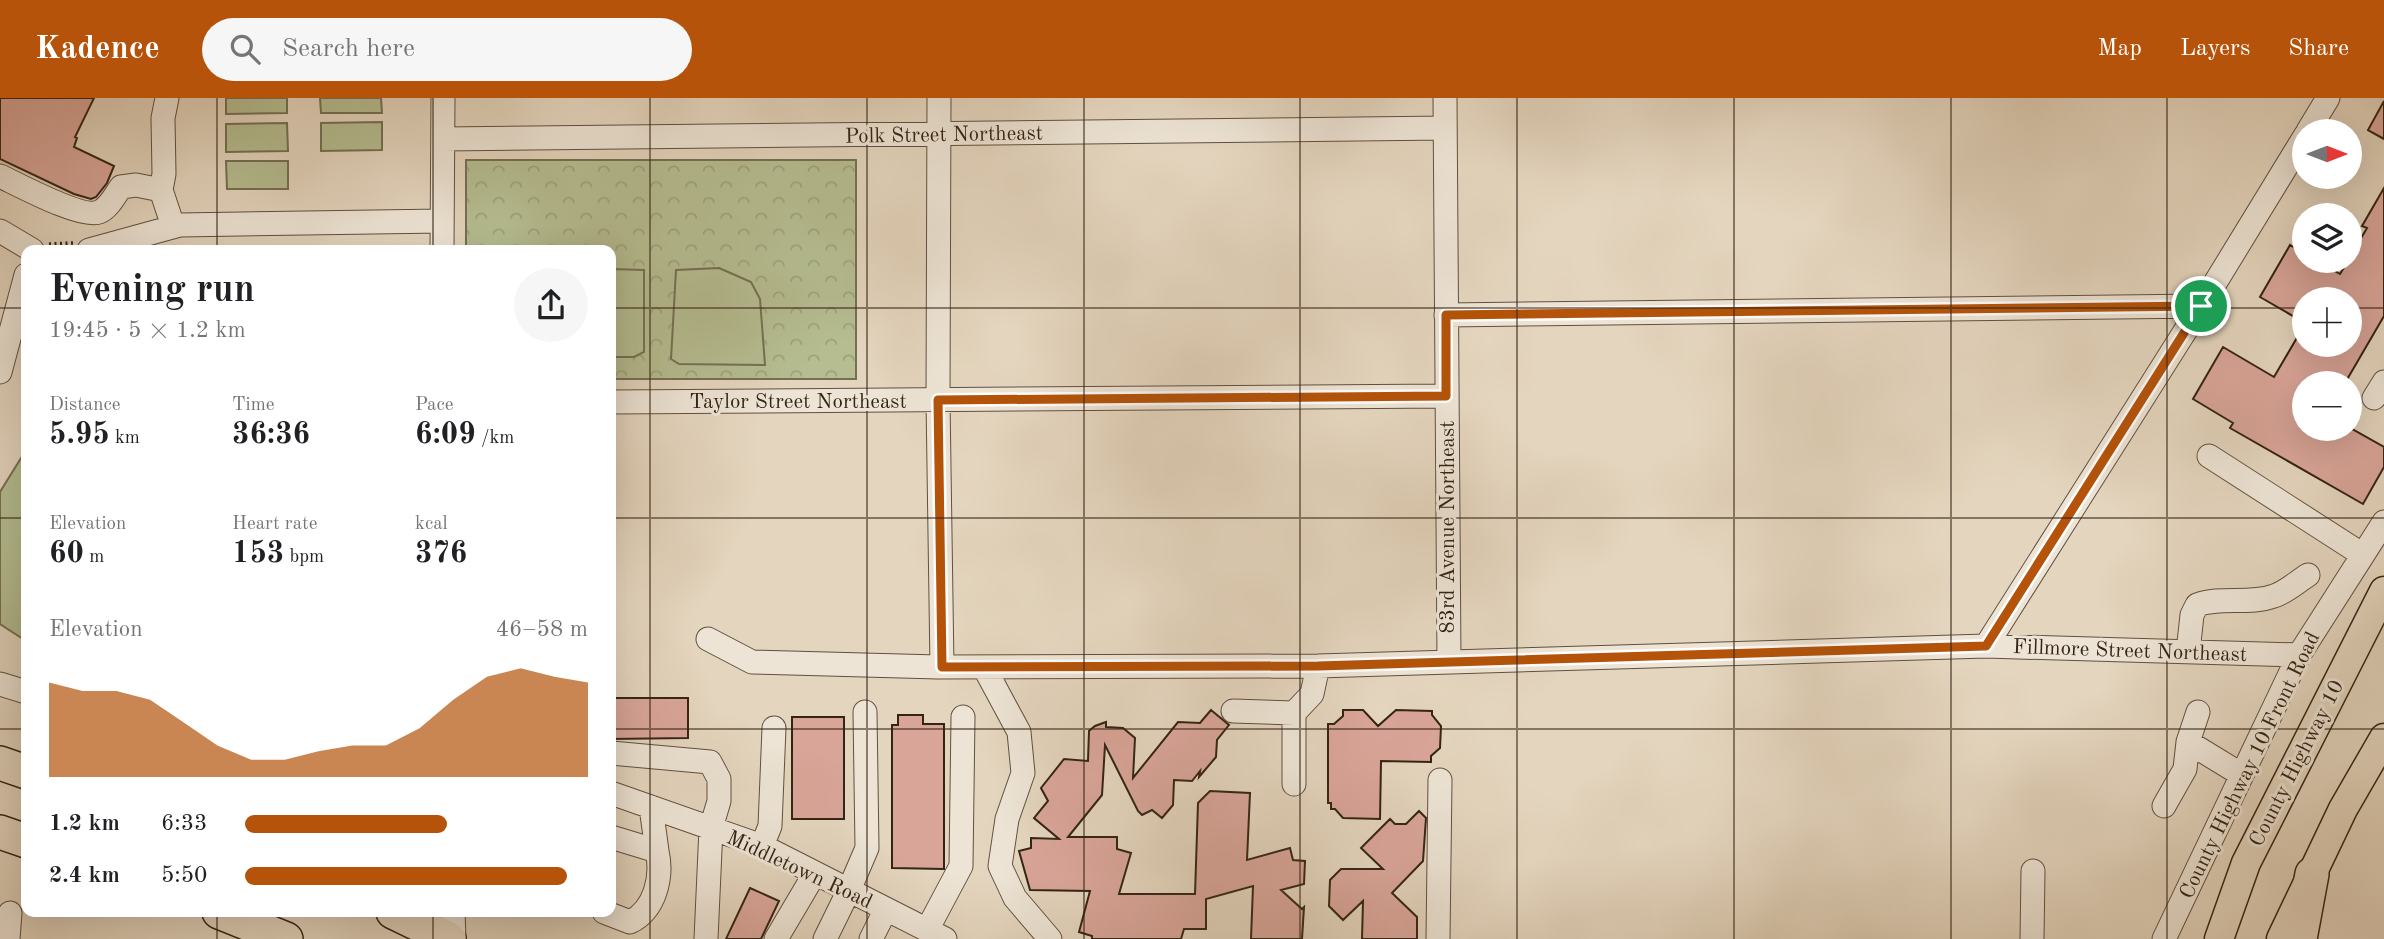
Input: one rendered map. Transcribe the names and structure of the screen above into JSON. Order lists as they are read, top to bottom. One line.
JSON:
{"streets":{"main road":["County Highway 10"],"street":["Polk Street Northeast","Taylor Street Northeast","83rd Avenue Northeast","Fillmore Street Northeast","County Highway 10 Front Road","Middletown Road"]},"crossings":[["Polk Street Northeast","83rd Avenue Northeast"],["Taylor Street Northeast","83rd Avenue Northeast"],["83rd Avenue Northeast","Fillmore Street Northeast"],["Fillmore Street Northeast","County Highway 10 Front Road"]],"north":"right","page":{"header":"Kadence","search":"Search here","nav":["Map","Layers","Share"],"map_buttons":["+","−"],"heading":["Evening run","19:45 · 5 × 1.2 km"],"stats":[["Distance","5.95 km"],["Time","36:36"],["Pace","6:09 /km"],["Elevation","60 m"],["Heart rate","153 bpm"],["kcal","376"]],"chart":["Elevation","46–58 m"],"list":[{"name":"1.2 km","note":"6:33"},{"name":"2.4 km","note":"5:50"}]}}
